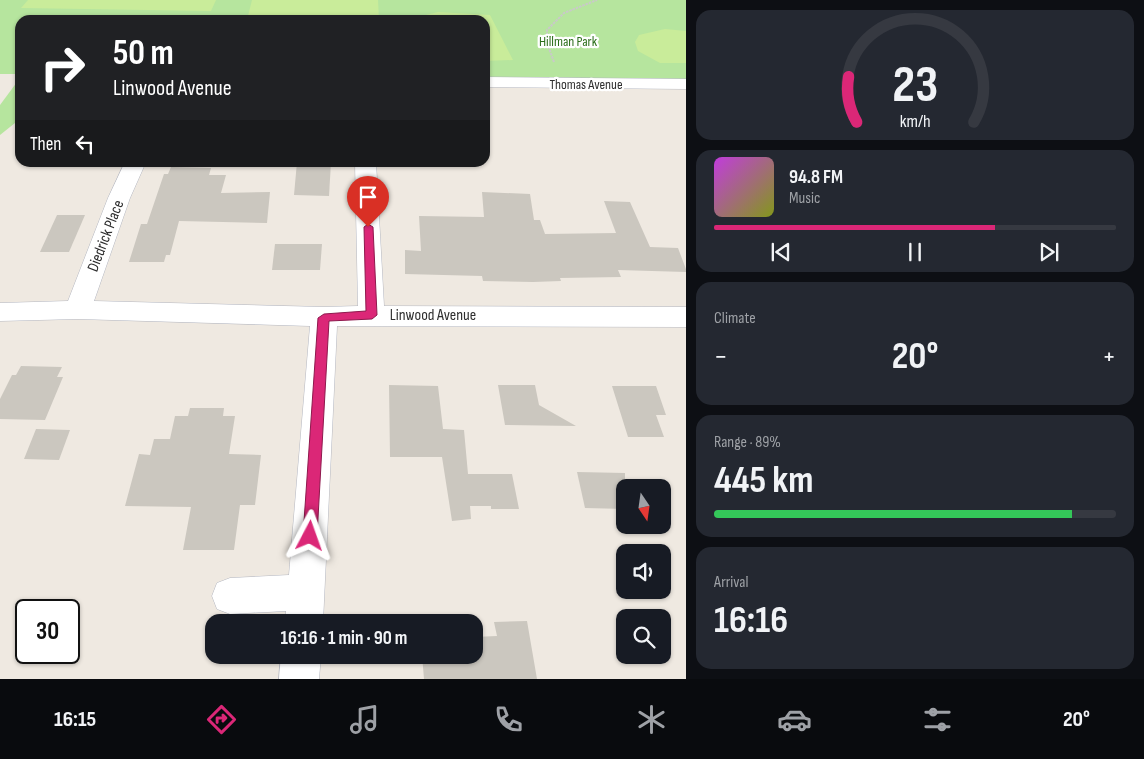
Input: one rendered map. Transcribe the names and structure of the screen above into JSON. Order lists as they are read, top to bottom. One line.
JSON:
{"streets":{"street":["Thomas Avenue","Diedrick Place","Linwood Avenue"]},"crossings":[["Diedrick Place","Linwood Avenue"]],"parks":["Hillman Park"],"north":"bottom","page":{"turn":["50 m","Linwood Avenue"],"then":"Then","song":["94.8 FM","Music"],"tile":["Climate",["Range · 89%","445 km"],["Arrival","16:16"]],"heat":["−","20°","+"],"limit":"30","trip":"16:16 · 1 min · 90 m","tabs":["16:15","20°"],"gauge":["23","km/h"]}}
